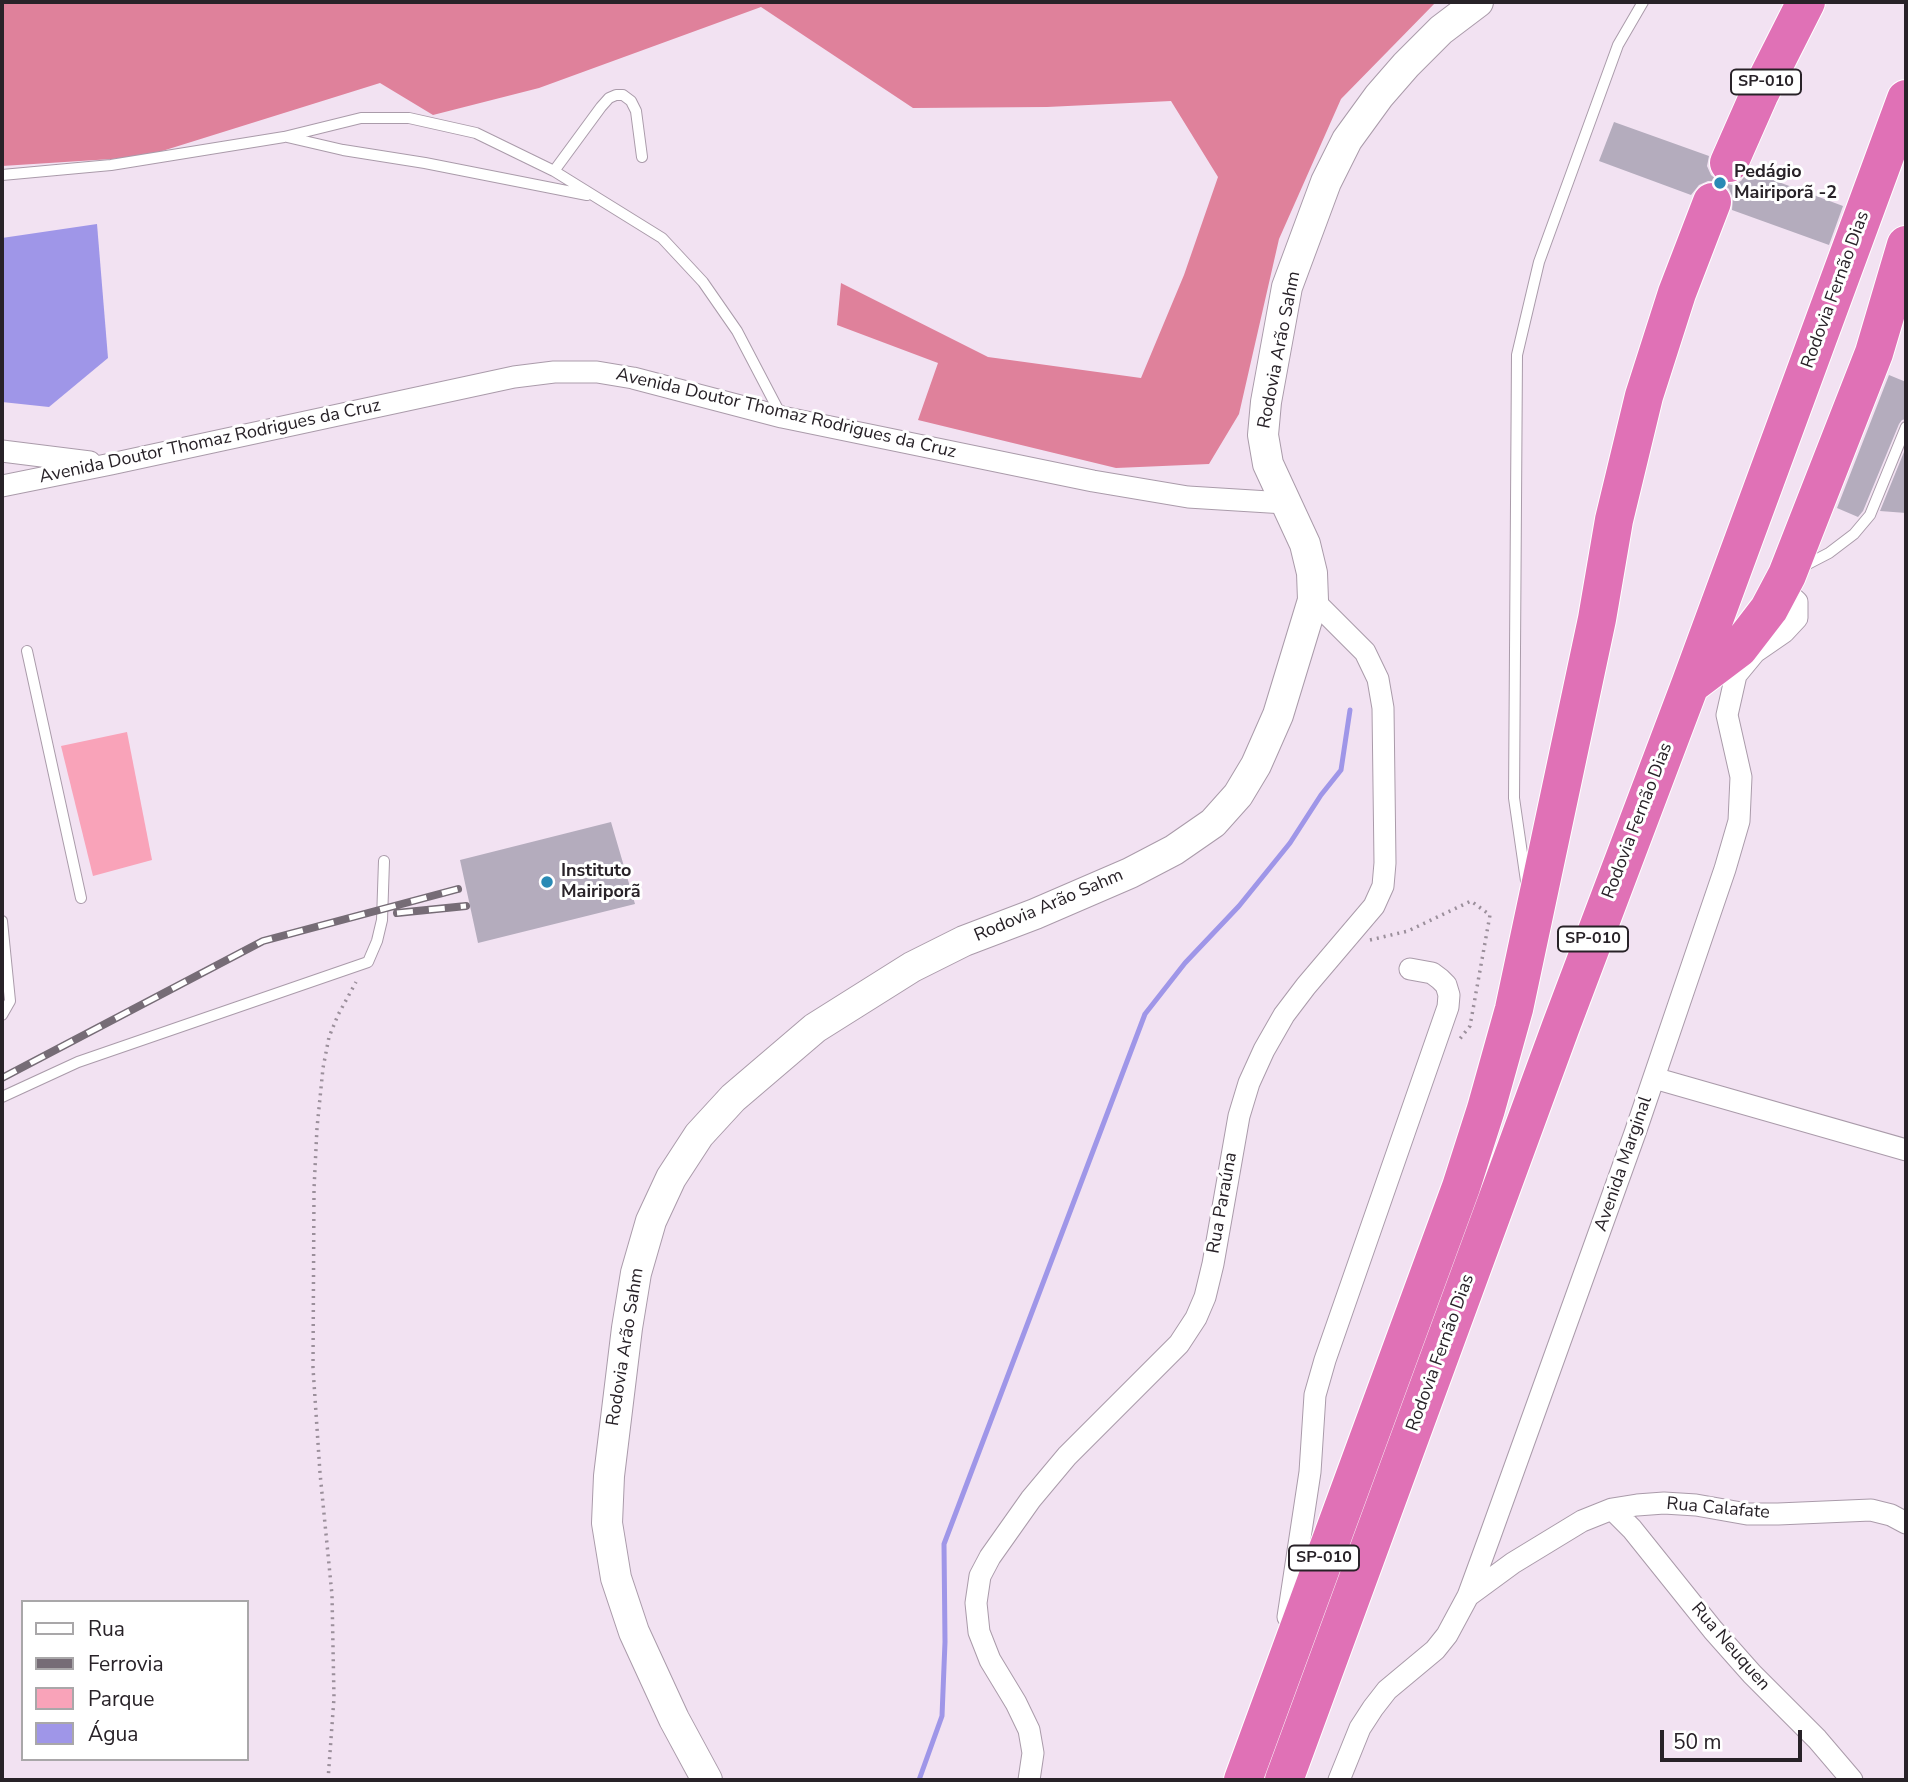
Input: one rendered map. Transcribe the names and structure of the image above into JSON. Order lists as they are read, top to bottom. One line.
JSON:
{"streets":{"highway":["SP-010","Rodovia Fernão Dias"],"street":["Rodovia Arão Sahm","Avenida Doutor Thomaz Rodrigues da Cruz","Avenida Marginal","Rua Paraúna","Rua Calafate","Rua Neuquen"]},"crossings":[["Rodovia Arão Sahm","Avenida Doutor Thomaz Rodrigues da Cruz"],["Rodovia Arão Sahm","Rua Paraúna"],["Avenida Marginal","Rua Calafate"],["Rua Calafate","Rua Neuquen"]],"places":["Pedágio Mairiporã -2","Instituto Mairiporã"],"legend":["Rua","Ferrovia","Parque","Água"],"scale_bar":"50 m"}
